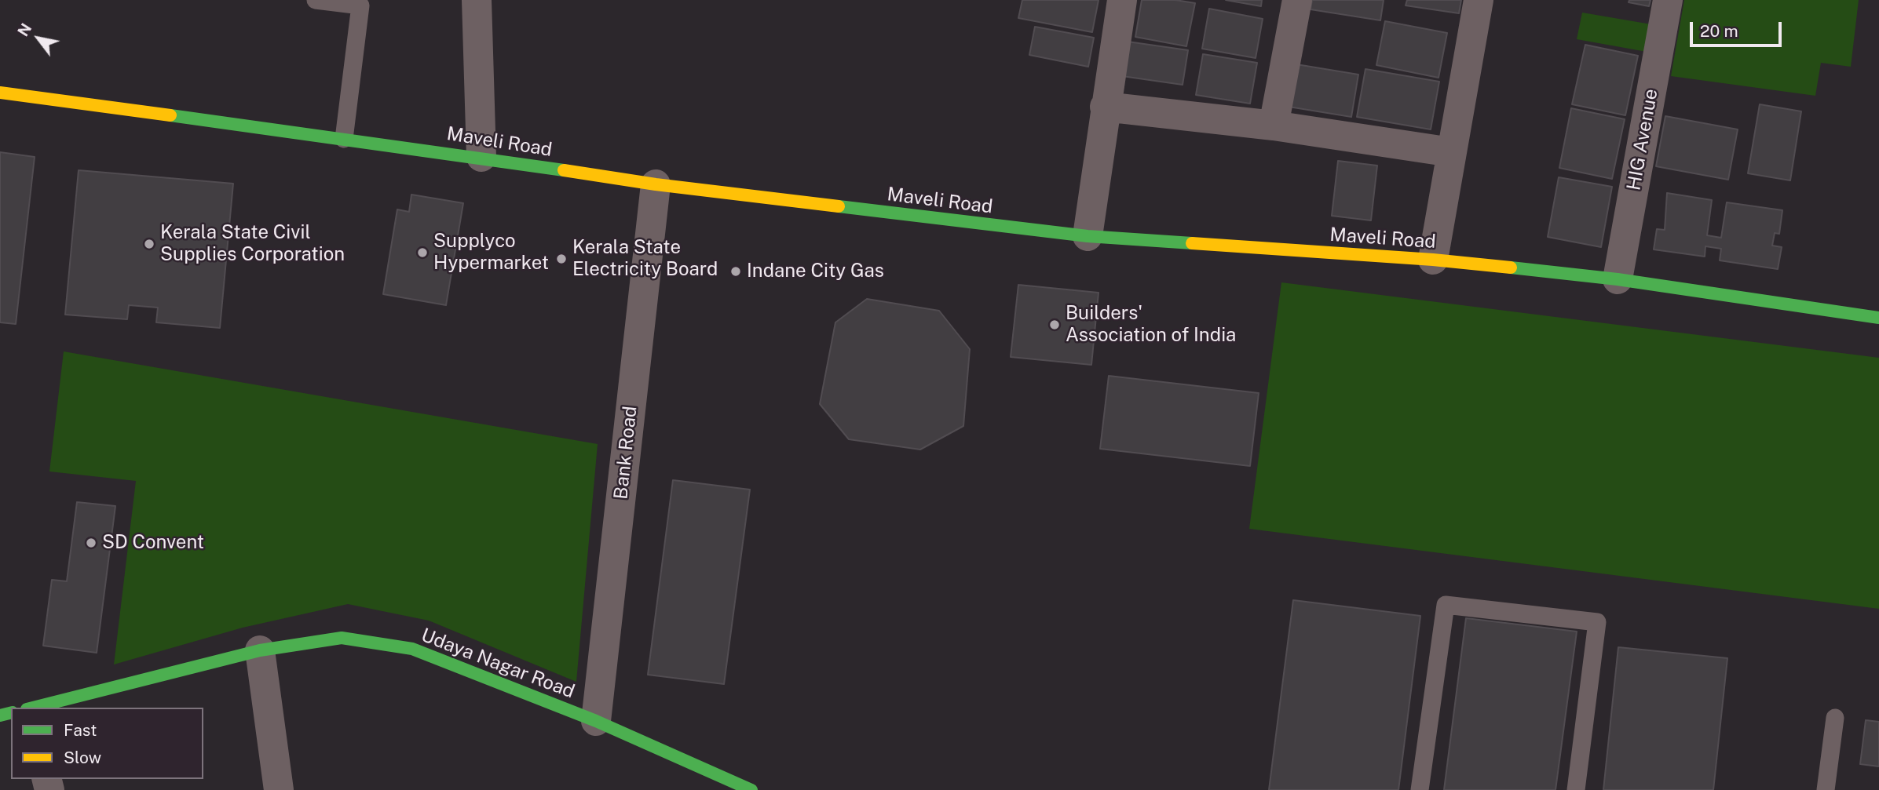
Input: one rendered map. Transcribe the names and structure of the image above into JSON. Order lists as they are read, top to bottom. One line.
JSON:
{"streets":{"street":["HIG Avenue","Maveli Road","Bank Road","Udaya Nagar Road"]},"crossings":[["HIG Avenue","Maveli Road"],["Maveli Road","Bank Road"],["Bank Road","Udaya Nagar Road"]],"places":["Kerala State Civil Supplies Corporation","Supplyco Hypermarket","Kerala State Electricity Board","Indane City Gas","Builders' Association of India","SD Convent"],"legend":["Fast","Slow"],"scale_bar":"20 m","north":"top left"}
